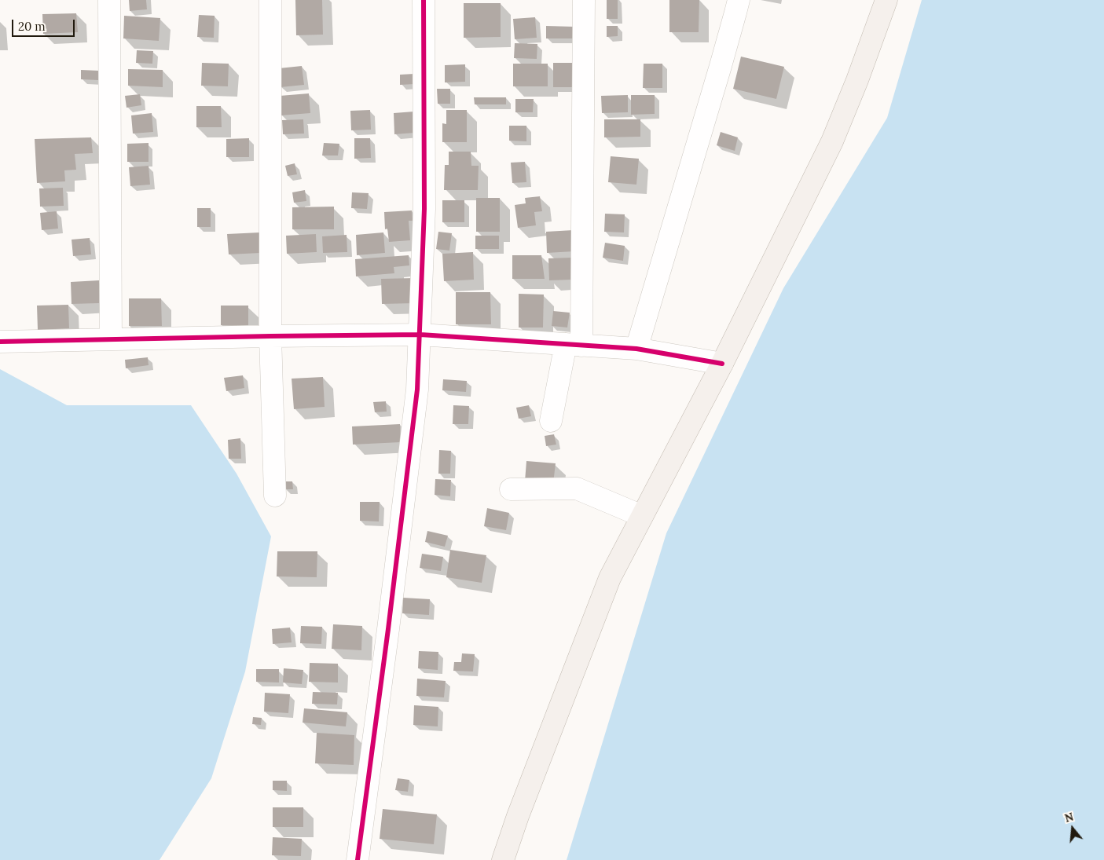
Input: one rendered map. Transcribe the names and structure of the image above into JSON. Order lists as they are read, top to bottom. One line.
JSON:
{"scale_bar":"20 m","north":"top"}
